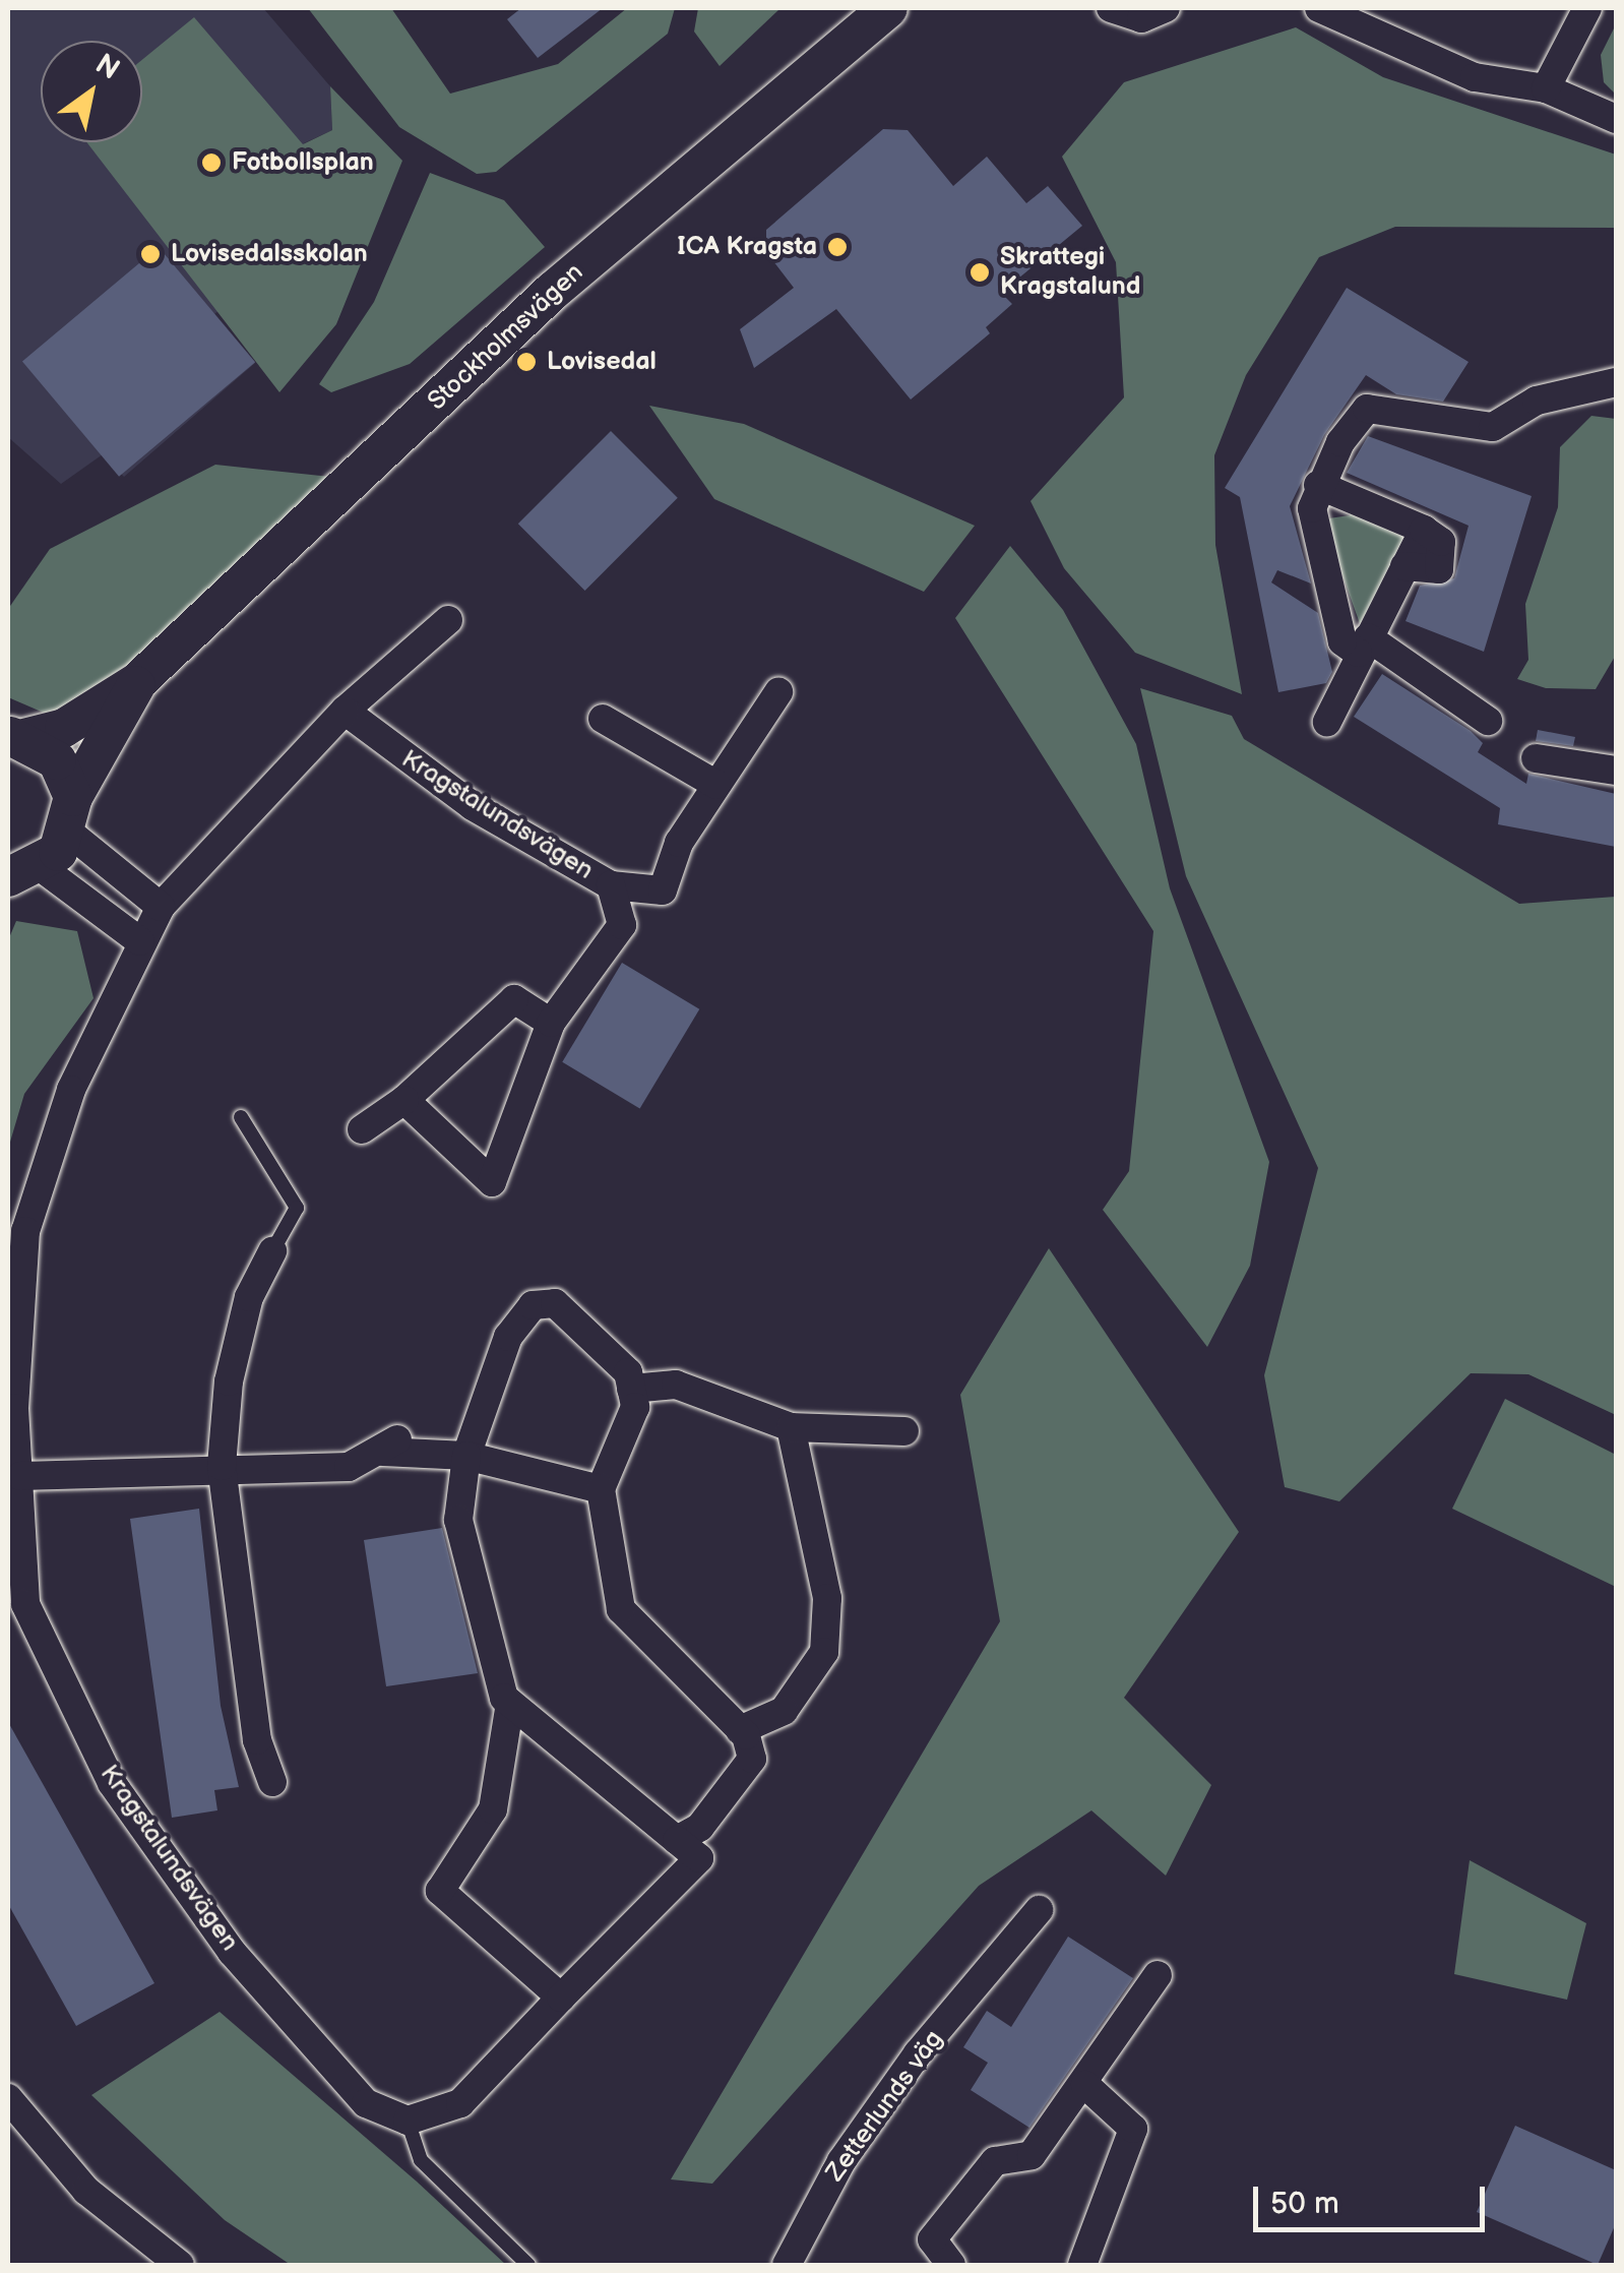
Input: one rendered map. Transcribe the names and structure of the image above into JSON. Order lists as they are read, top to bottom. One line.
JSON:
{"streets":{"main road":["Stockholmsvägen"],"street":["Kragstalundsvägen","Zetterlunds väg"]},"places":["Fotbollsplan","ICA Kragsta","Lovisedalsskolan","Skrattegi Kragstalund","Lovisedal"],"scale_bar":"50 m","north":"top right"}
